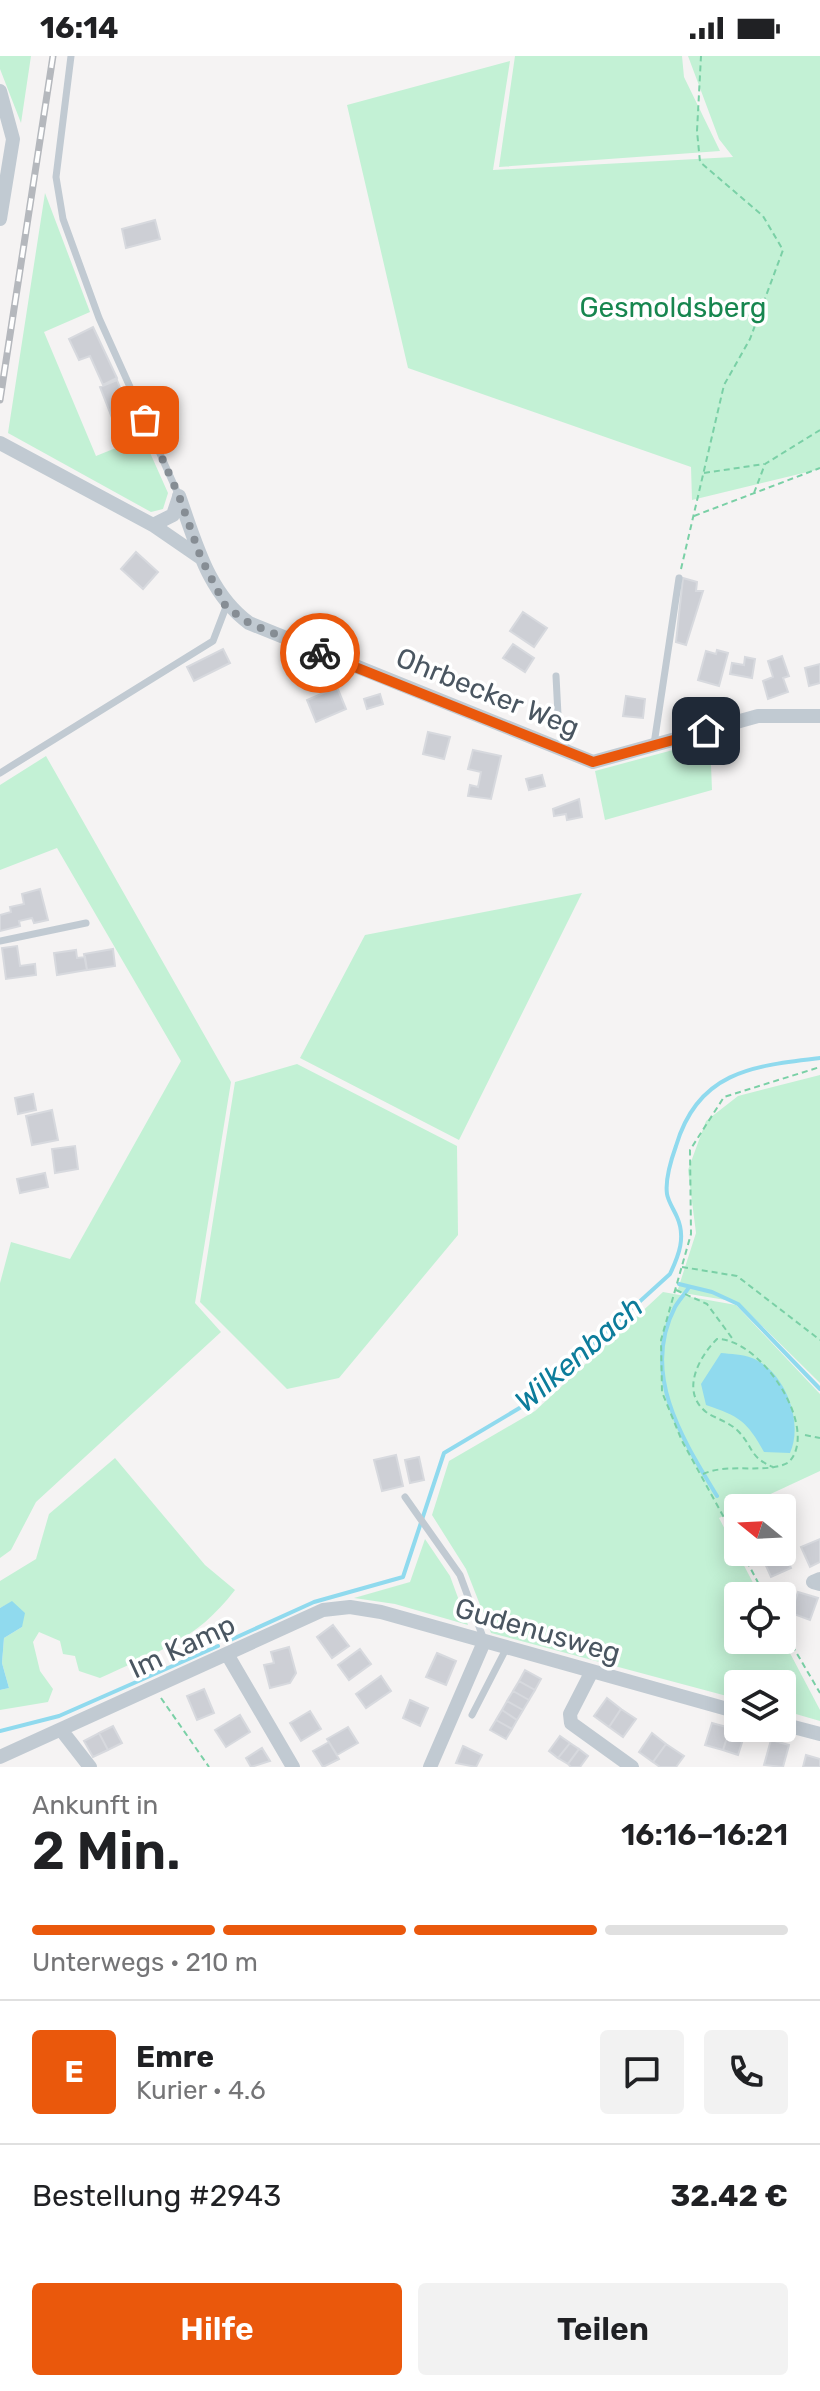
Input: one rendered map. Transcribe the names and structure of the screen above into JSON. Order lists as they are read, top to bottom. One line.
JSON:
{"streets":{"street":["Ohrbecker Weg","Gudenusweg","Im Kamp"]},"crossings":[["Gudenusweg","Im Kamp"]],"water":["Wilkenbach"],"parks":["Gesmoldsberg"],"north":"left","page":{"status":"16:14","heading":["2 Min.","Ankunft in","16:16–16:21"],"panel":["Emre","Kurier · 4.6","Bestellung #2943","32.42 €"],"bar":"Unterwegs · 210 m","round":"E","buttons":["Hilfe","Teilen"]}}
